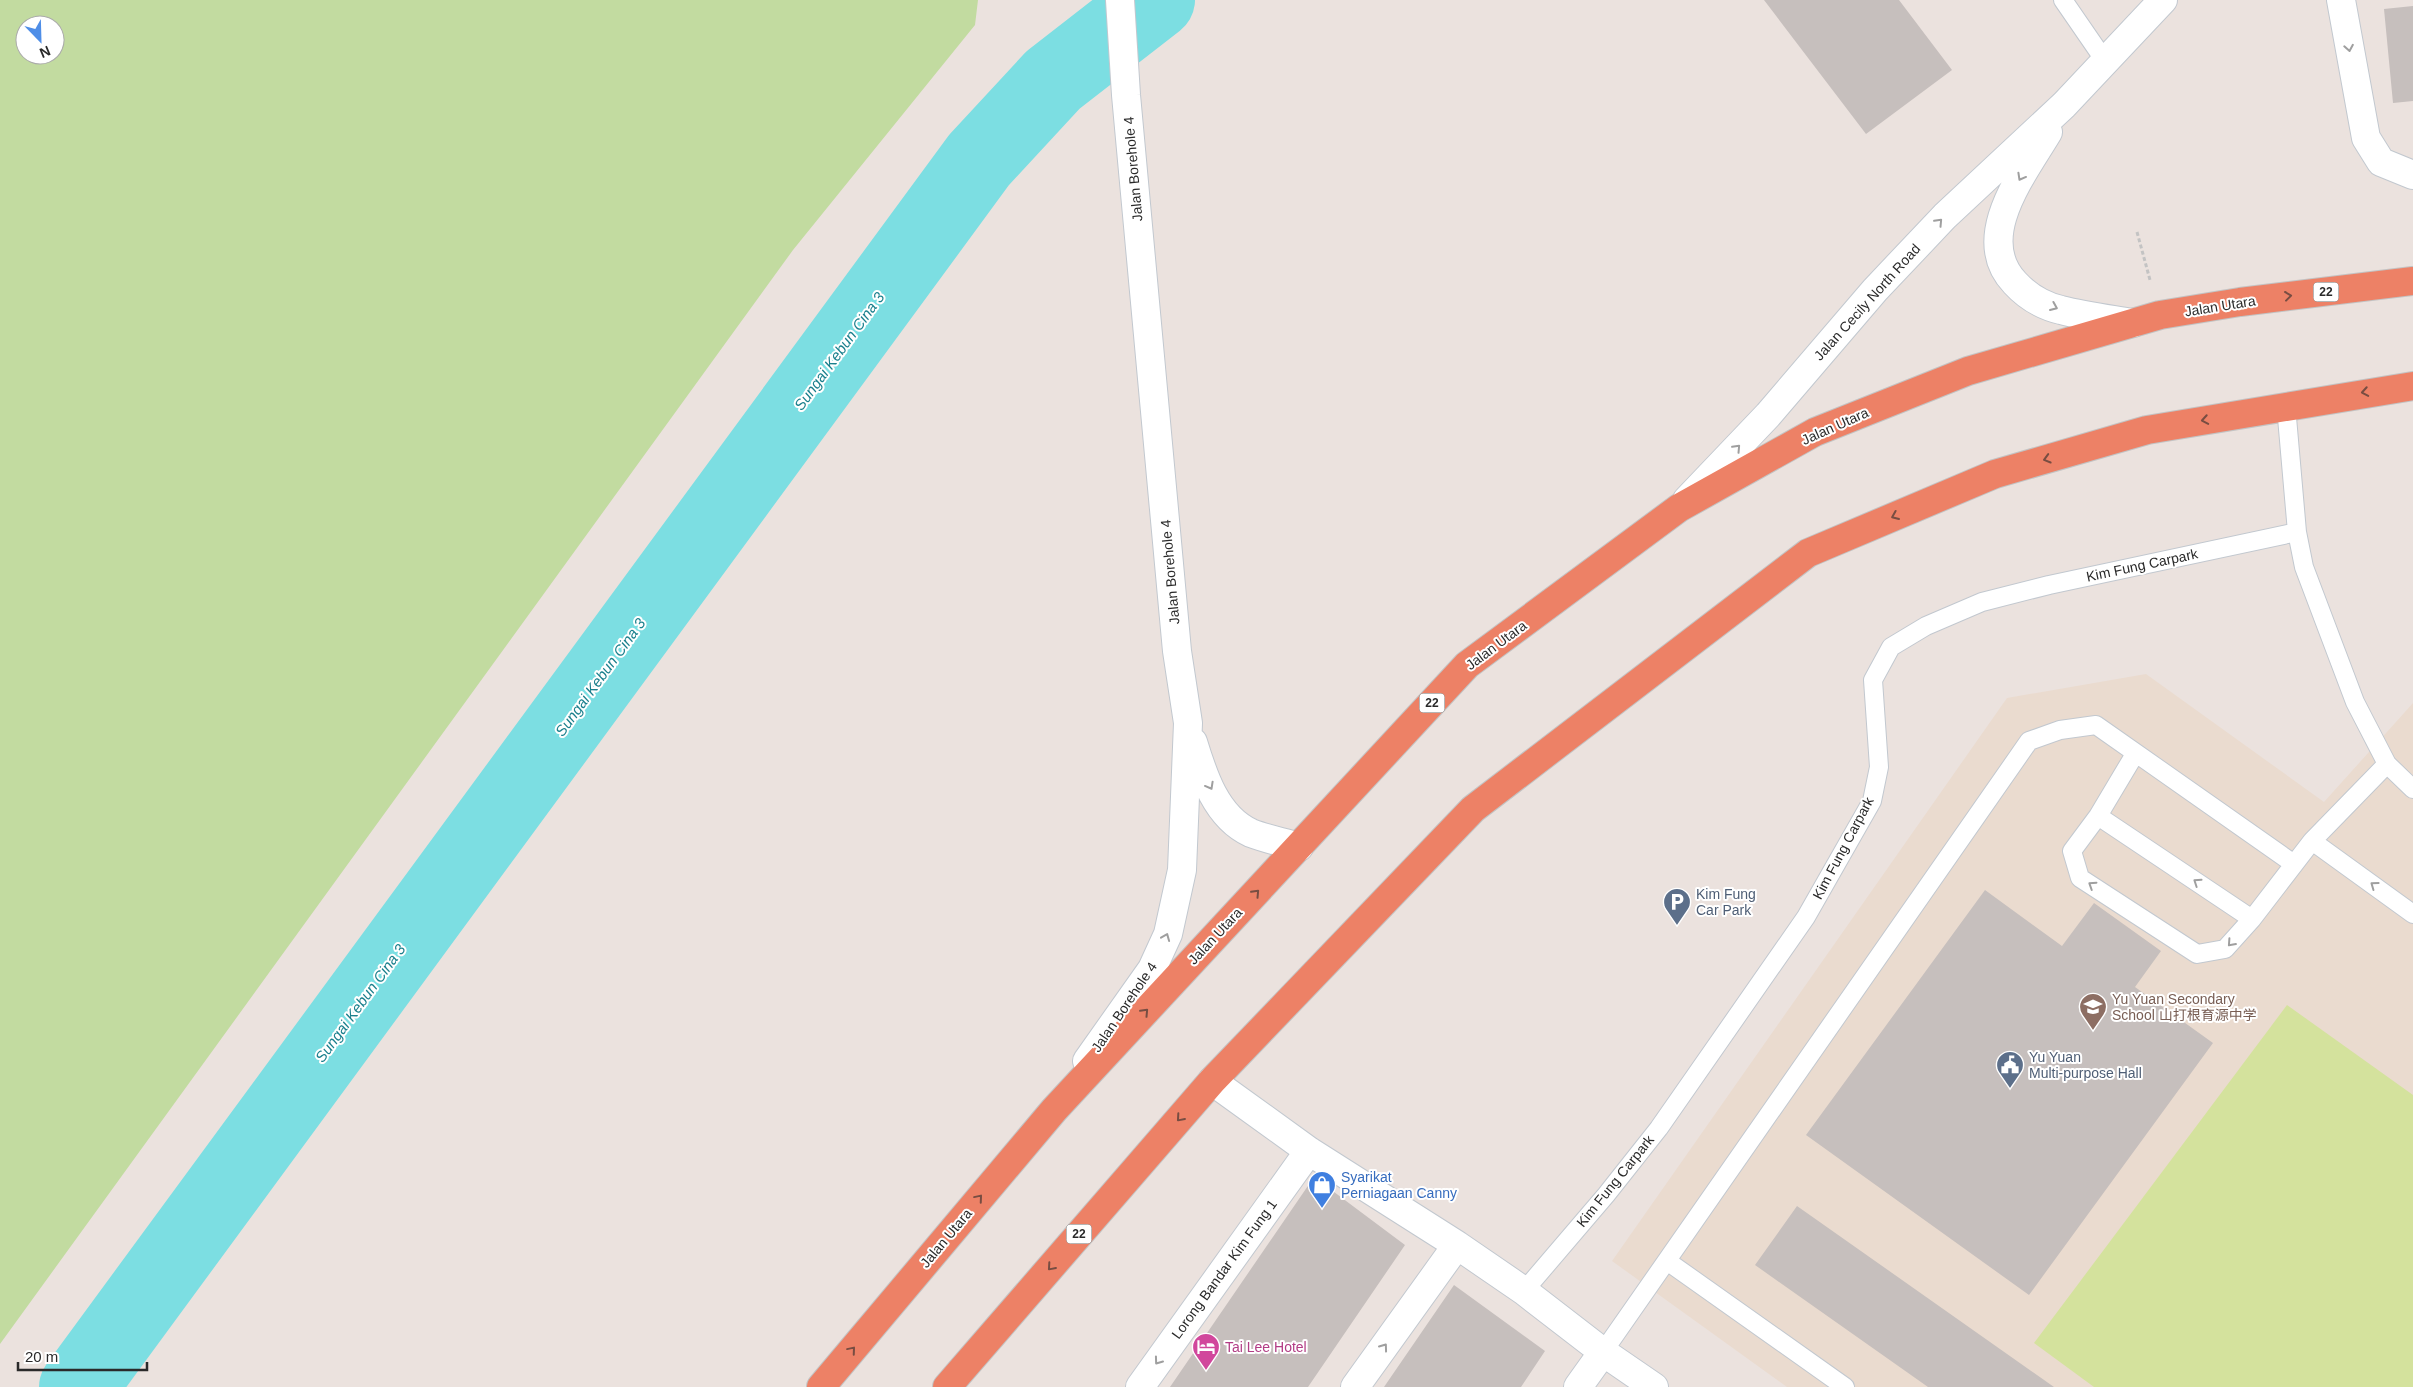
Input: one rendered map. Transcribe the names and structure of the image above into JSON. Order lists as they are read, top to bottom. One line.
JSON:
{"streets":{"highway":["22","Jalan Utara"],"street":["Jalan Borehole 4","Jalan Cecily North Road","Lorong Bandar Kim Fung 1"],"lane":["Kim Fung Carpark"]},"crossings":[["Jalan Borehole 4","Jalan Utara"],["Jalan Cecily North Road","Jalan Utara"]],"one_way":["Jalan Borehole 4"],"water":["Sungai Kebun Cina 3"],"places":{"parking":["Kim Fung Car Park"],"school or university":["Yu Yuan Secondary School 山打根育源中学"],"public building":["Yu Yuan Multi-purpose Hall"],"shop":["Syarikat Perniagaan Canny"],"hotel":["Tai Lee Hotel"]},"scale_bar":"20 m","north":"bottom right"}
